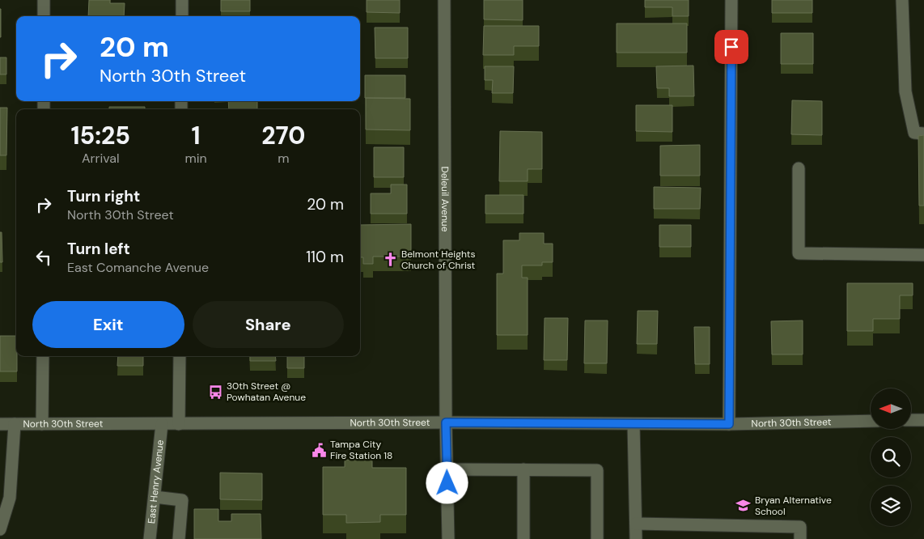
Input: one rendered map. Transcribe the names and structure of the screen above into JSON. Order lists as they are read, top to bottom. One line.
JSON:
{"streets":{"street":["Deleuil Avenue","North 30th Street","East Henry Avenue"]},"crossings":[["Deleuil Avenue","North 30th Street"],["North 30th Street","East Henry Avenue"]],"places":{"church":["Belmont Heights Church of Christ"],"bus stop":["30th Street @ Powhatan Avenue"],"public building":["Tampa City Fire Station 18"],"school or university":["Bryan Alternative School"]},"north":"left","page":{"turn":["20 m","North 30th Street"],"eta":["15:25","Arrival","1","min","270","m"],"list":[{"name":"Turn right","note":"North 30th Street","value":"20 m"},{"name":"Turn left","note":"East Comanche Avenue","value":"110 m"}],"buttons":["Exit","Share"]}}
